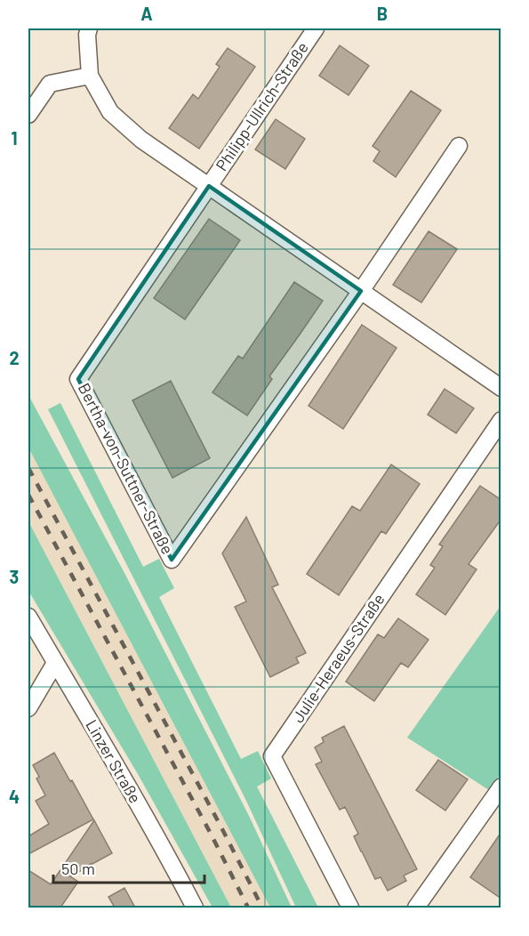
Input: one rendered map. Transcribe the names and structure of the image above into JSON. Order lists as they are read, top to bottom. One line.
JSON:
{"streets":{"street":["Philipp-Ullrich-Straße","Bertha-von-Suttner-Straße","Julie-Heraeus-Straße","Linzer Straße"]},"crossings":[["Philipp-Ullrich-Straße","Bertha-von-Suttner-Straße"]],"scale_bar":"50 m","grid":{"columns":["A","B"],"rows":["1","2","3","4"]}}
